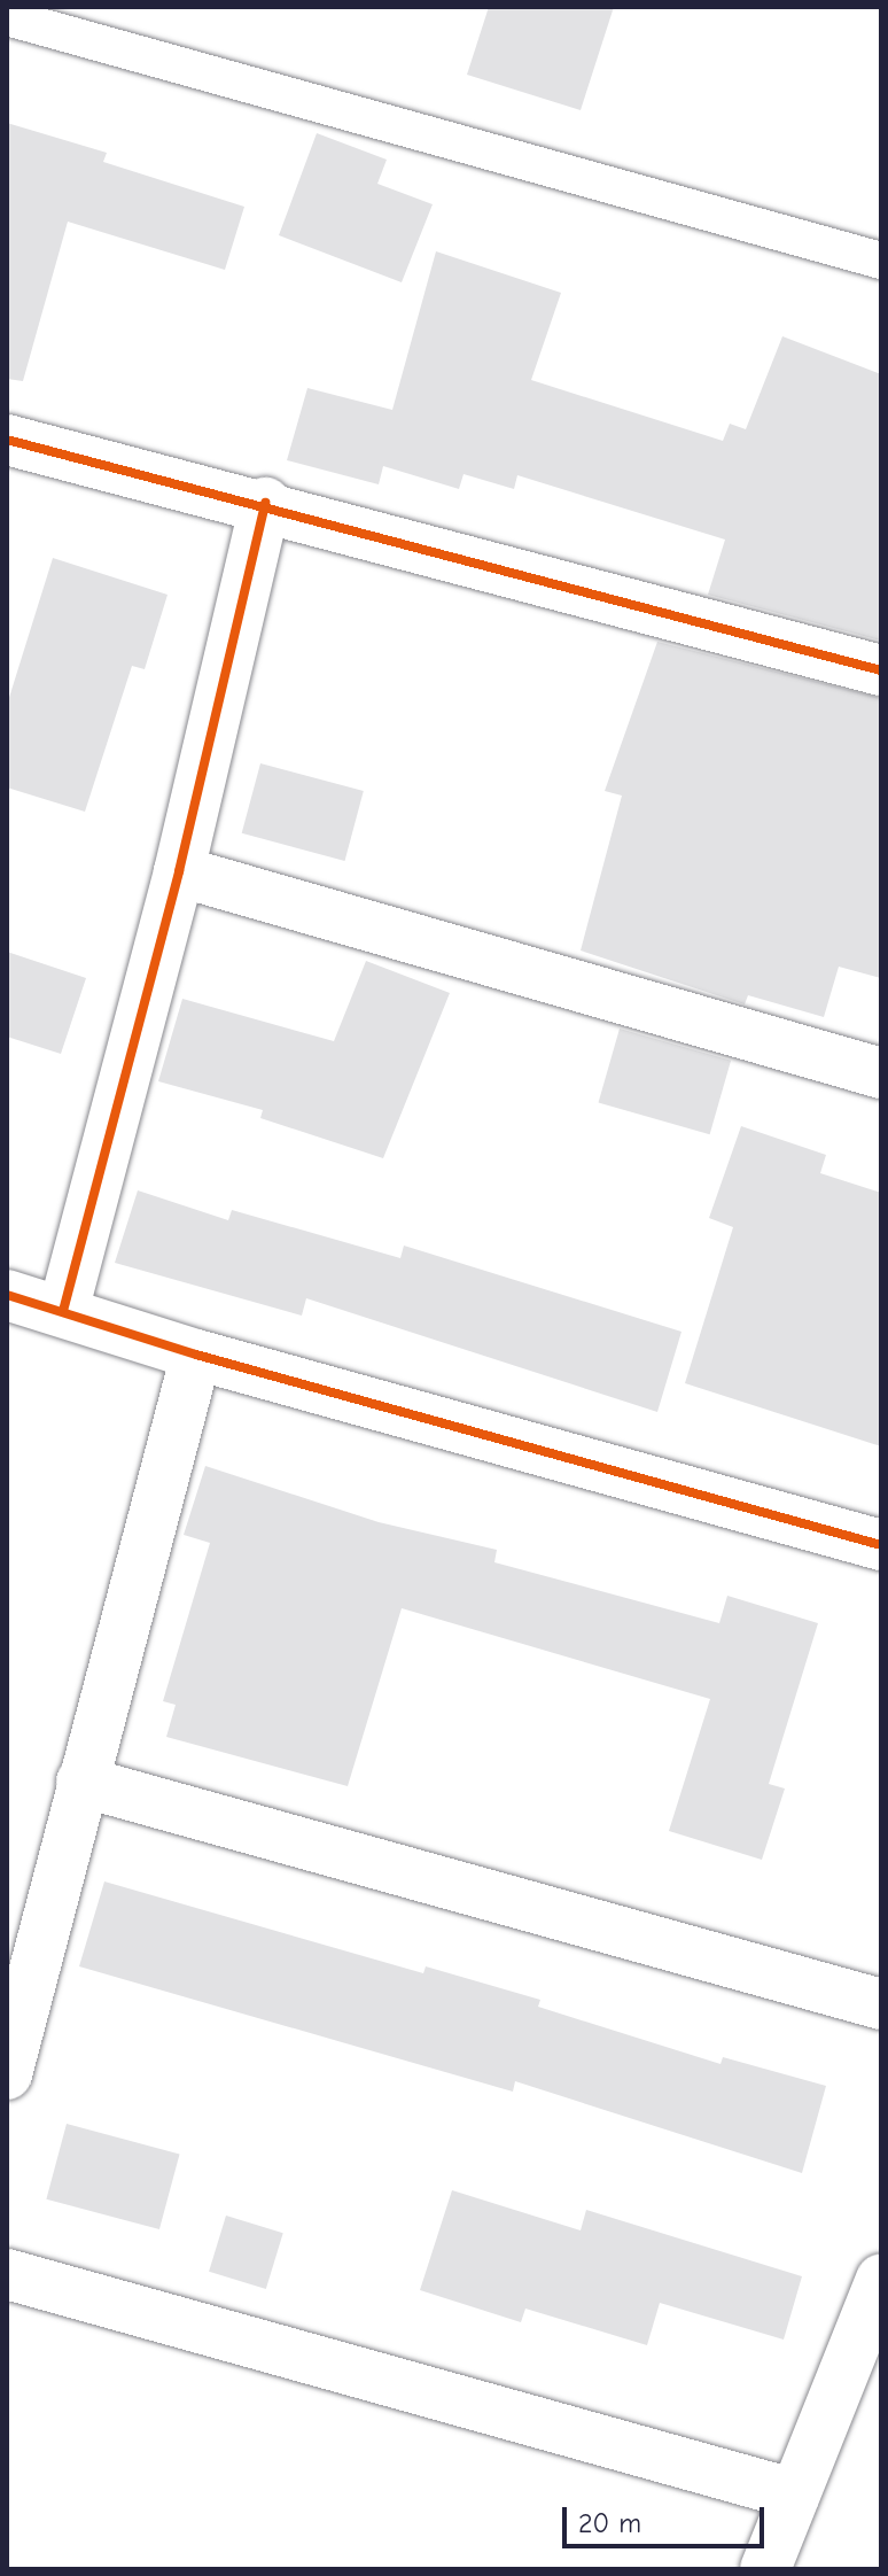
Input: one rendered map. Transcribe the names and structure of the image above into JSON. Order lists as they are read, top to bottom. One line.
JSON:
{"scale_bar":"20 m"}
